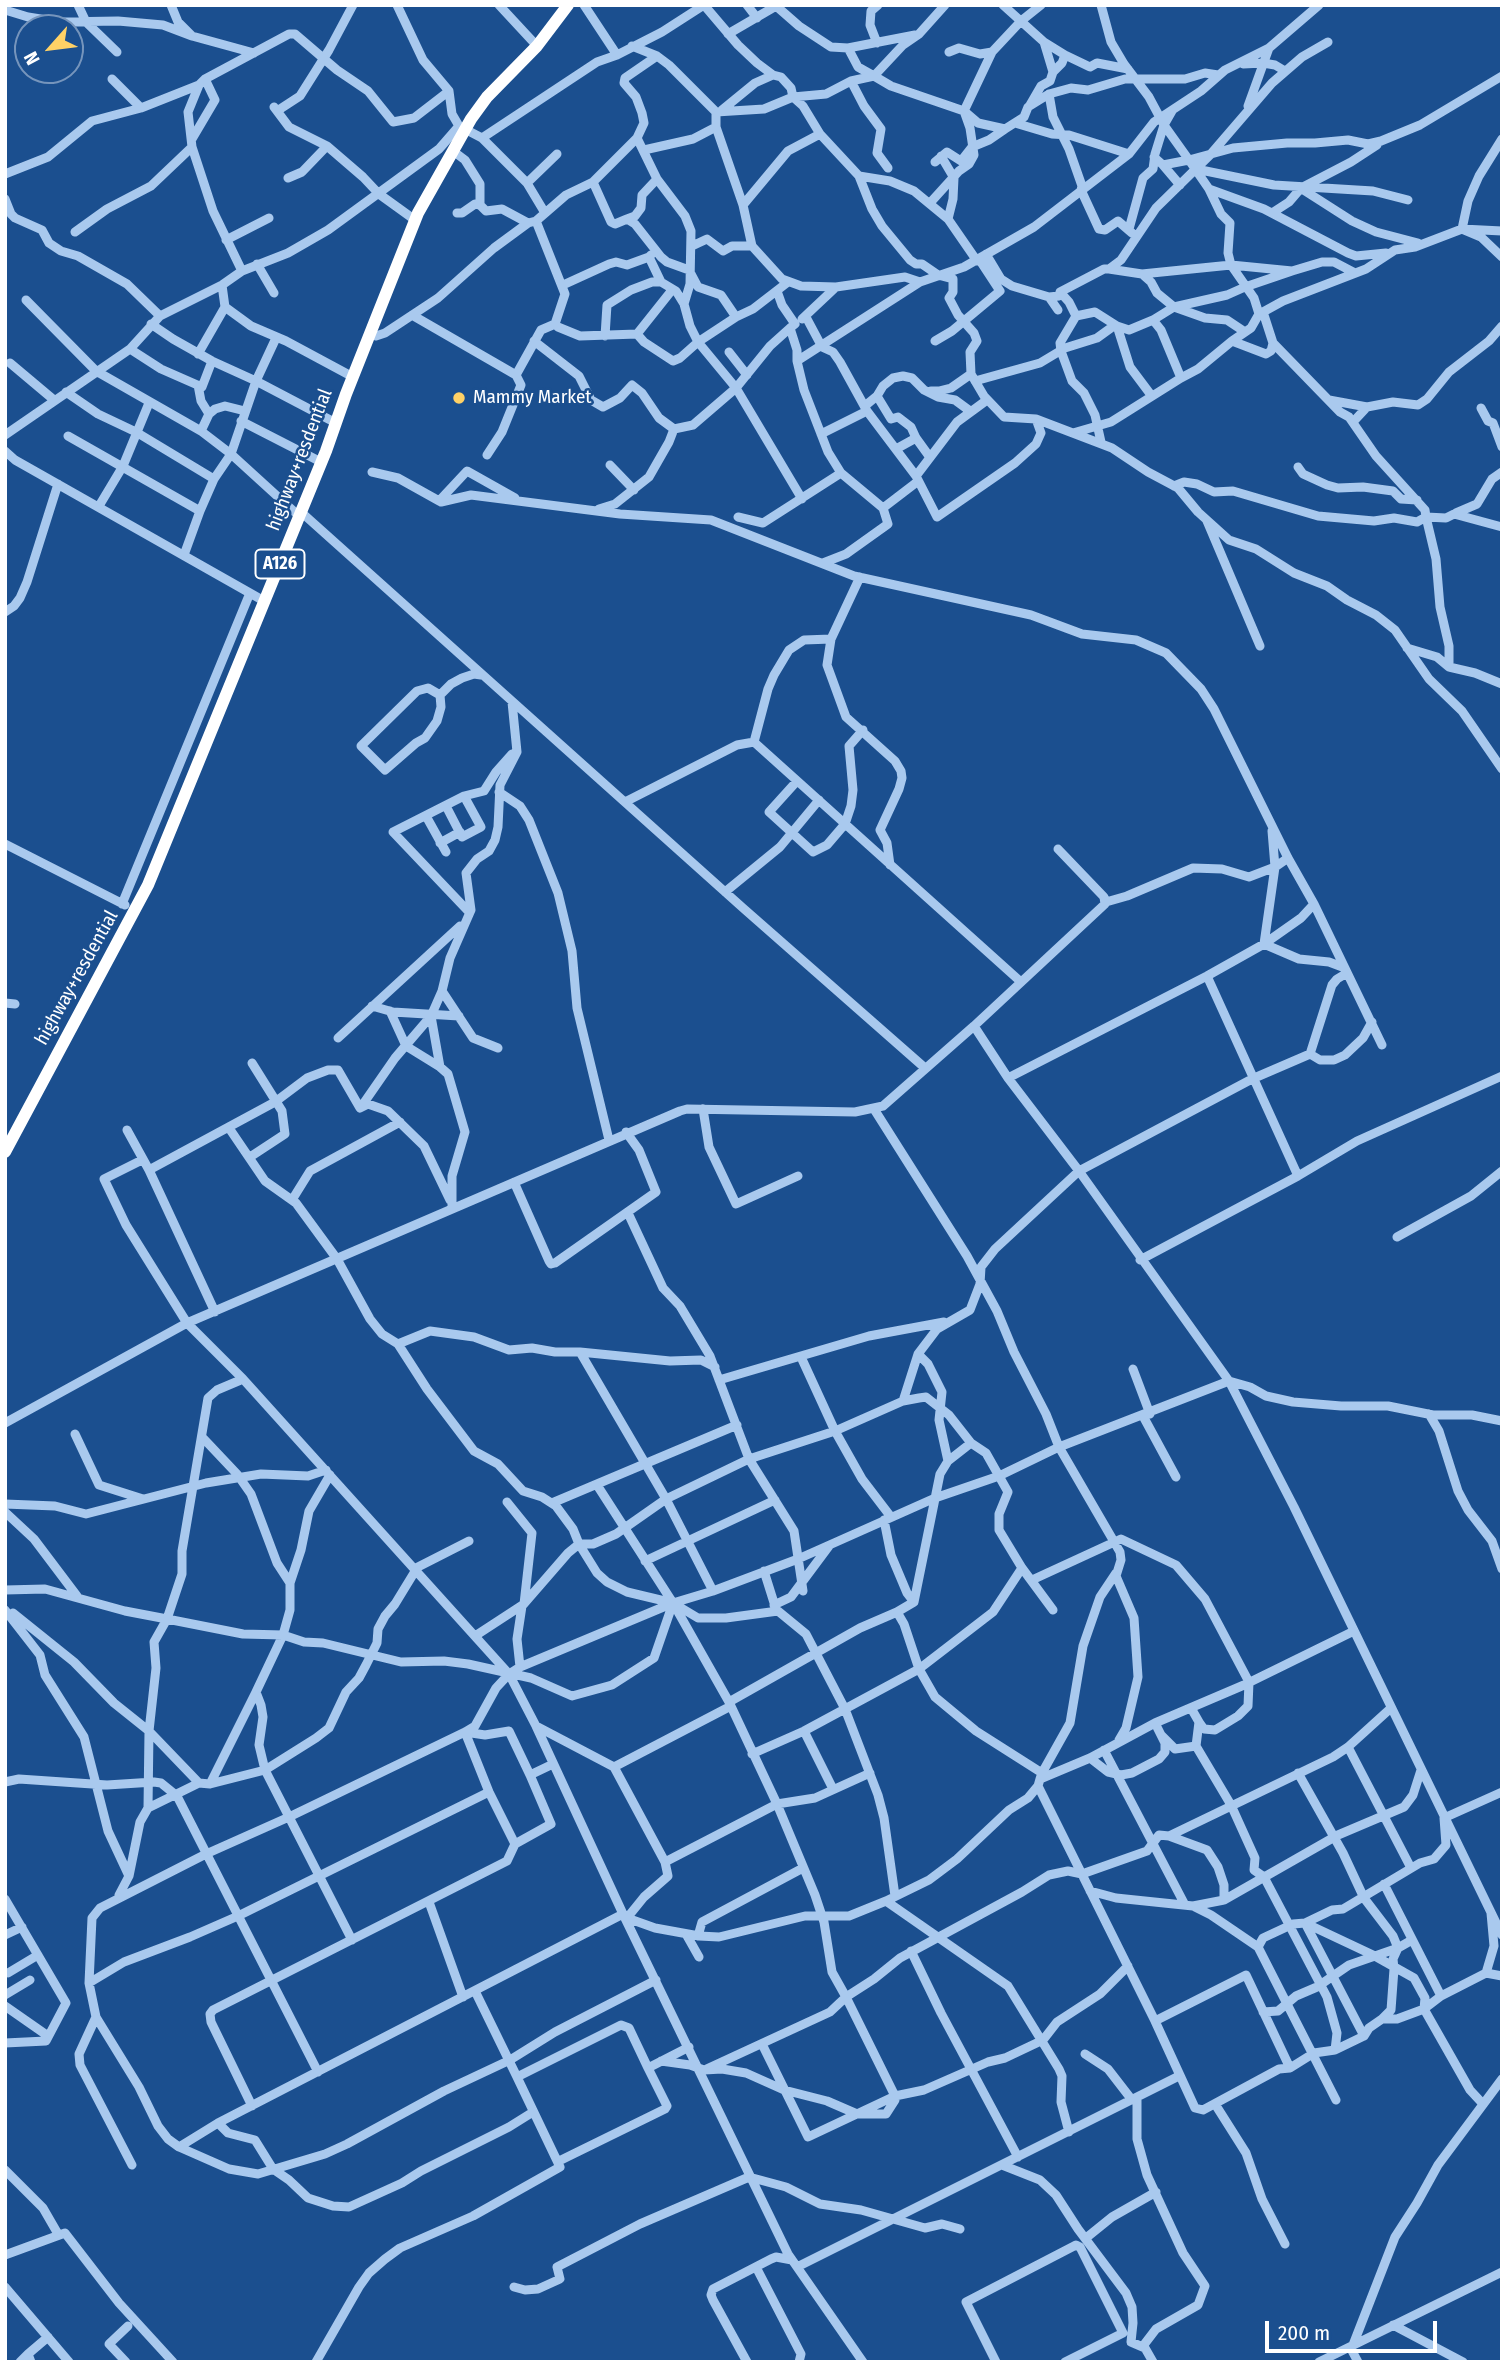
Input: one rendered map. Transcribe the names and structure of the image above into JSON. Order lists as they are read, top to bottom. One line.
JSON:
{"streets":{"highway":["highway+resdential","A126"]},"crossings":[["highway+resdential","A126"]],"places":["Mammy Market"],"scale_bar":"200 m","north":"bottom left"}
